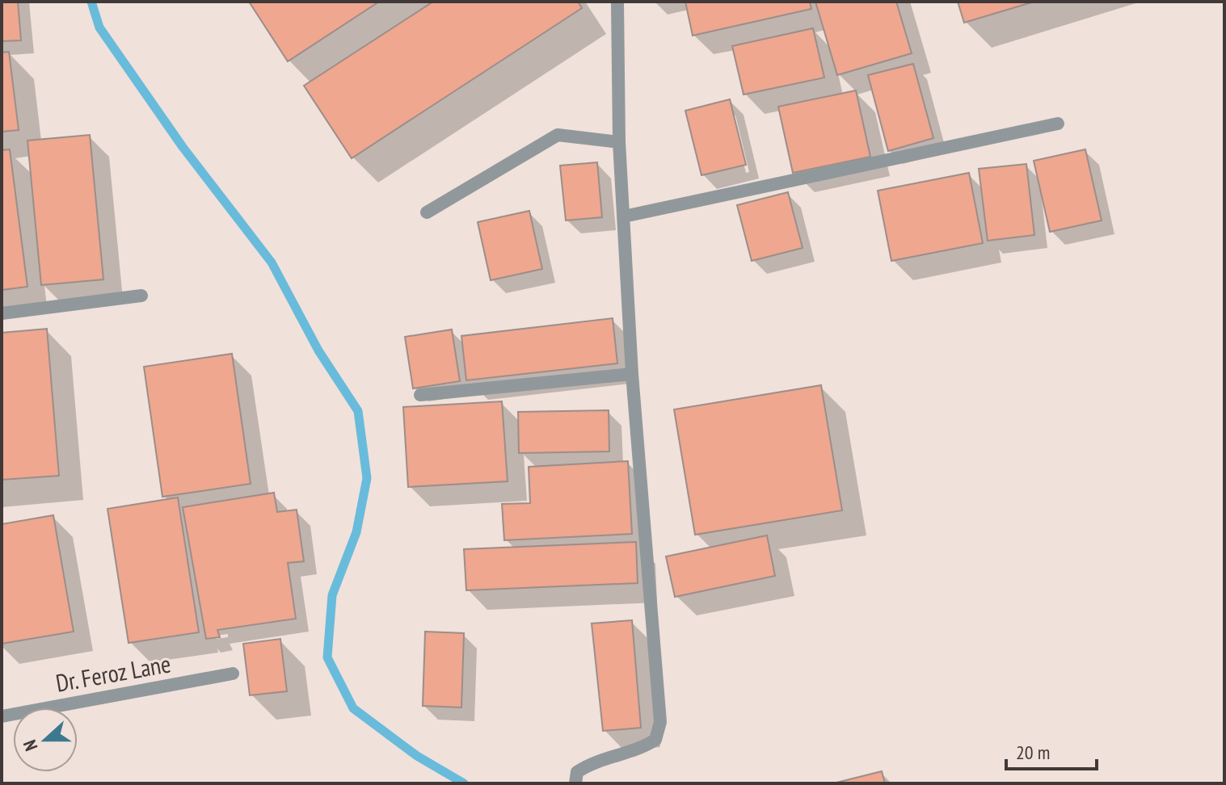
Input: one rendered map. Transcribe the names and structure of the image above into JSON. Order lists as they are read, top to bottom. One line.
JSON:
{"streets":{"street":["Dr. Feroz Lane"]},"scale_bar":"20 m","north":"left"}
